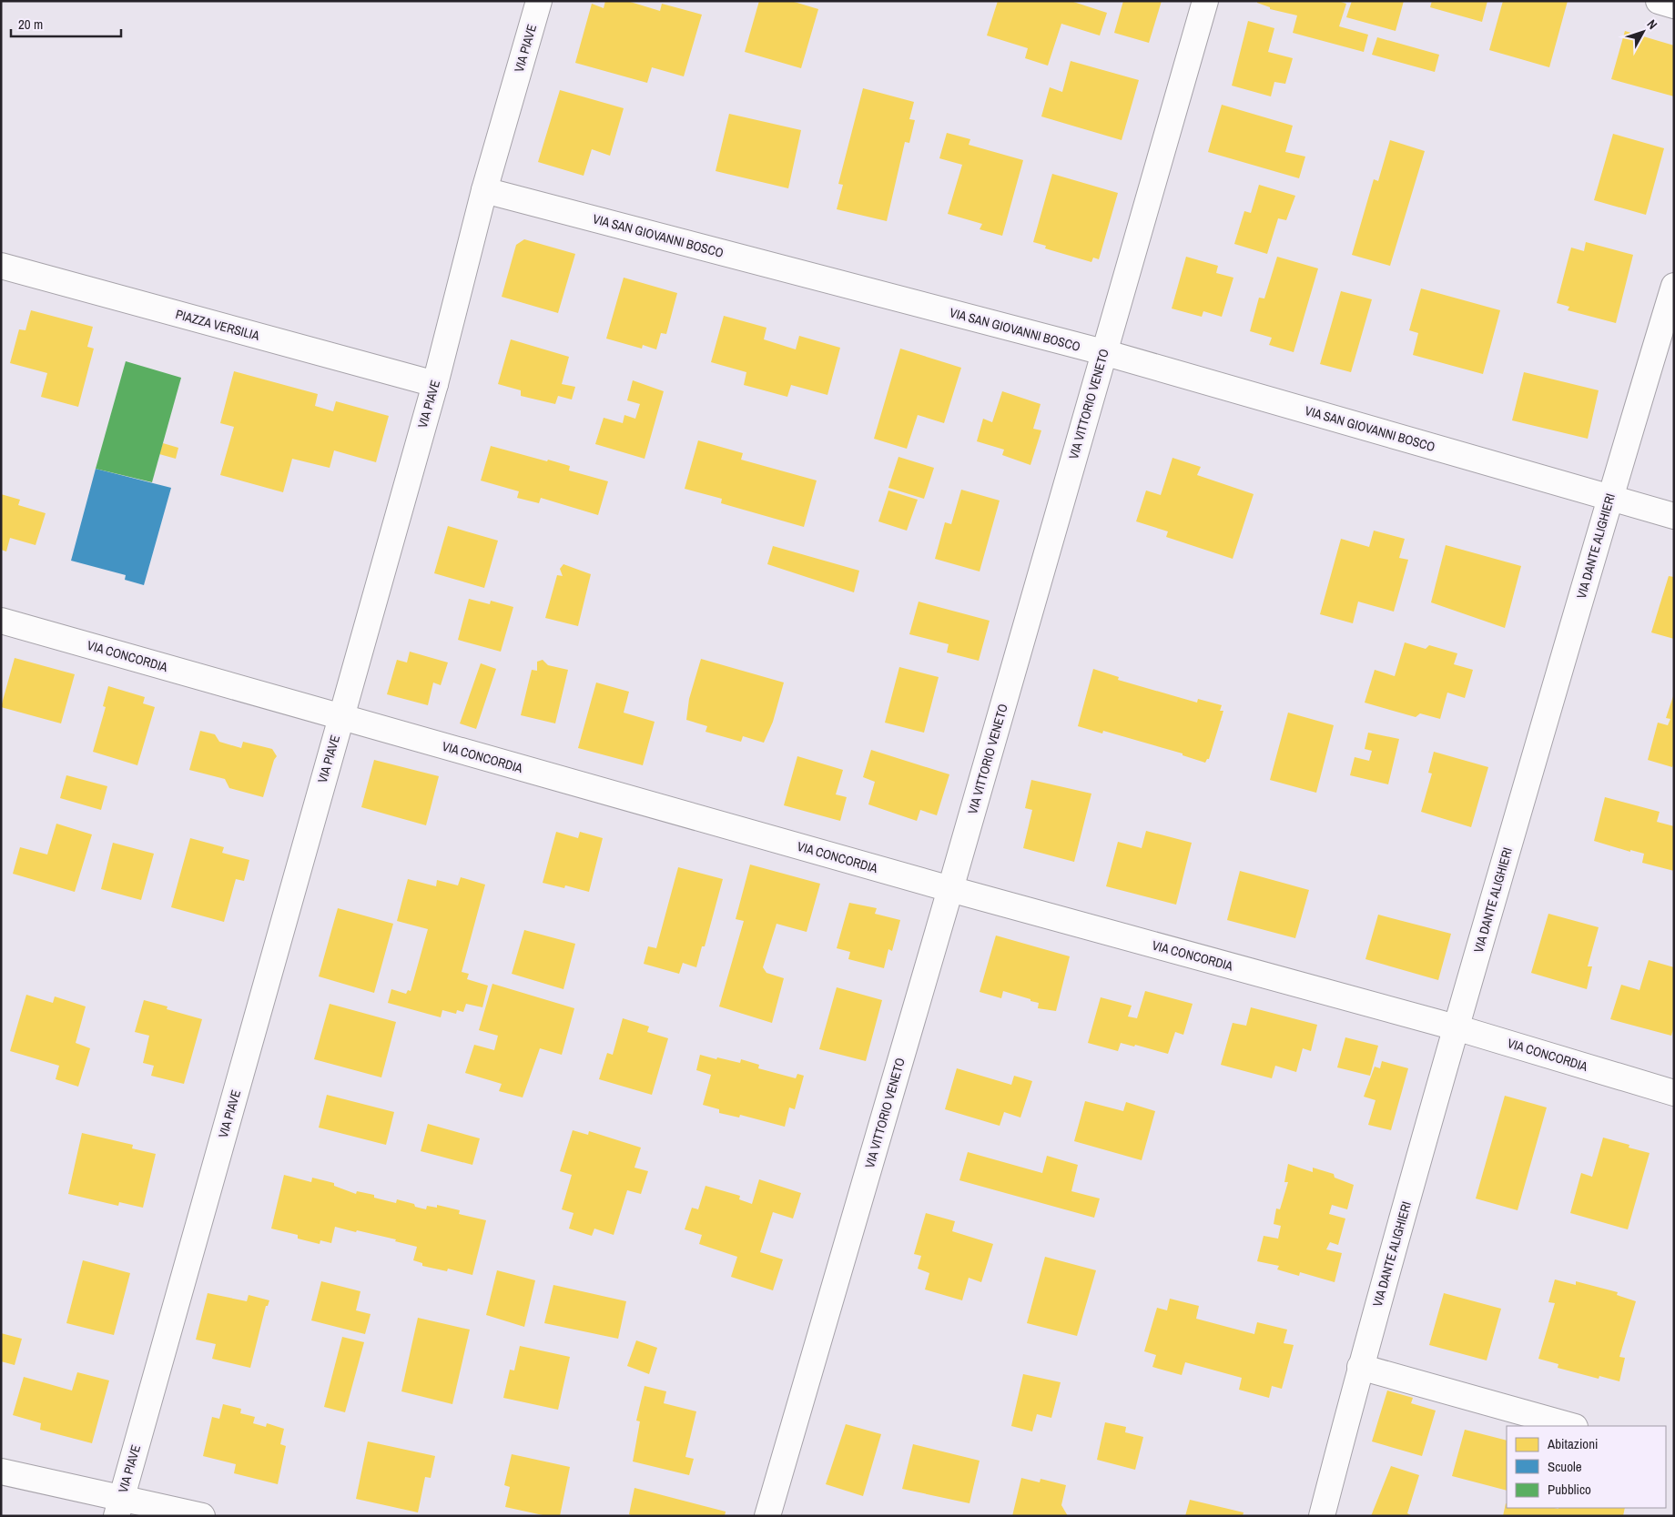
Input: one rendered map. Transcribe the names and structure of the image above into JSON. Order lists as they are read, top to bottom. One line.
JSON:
{"streets":{"street":["VIA PIAVE","VIA SAN GIOVANNI BOSCO","PIAZZA VERSILIA","VIA VITTORIO VENETO","VIA DANTE ALIGHIERI","VIA CONCORDIA"]},"crossings":[["VIA PIAVE","VIA SAN GIOVANNI BOSCO"],["VIA PIAVE","PIAZZA VERSILIA"],["VIA PIAVE","VIA CONCORDIA"],["VIA SAN GIOVANNI BOSCO","VIA VITTORIO VENETO"],["VIA SAN GIOVANNI BOSCO","VIA DANTE ALIGHIERI"],["VIA VITTORIO VENETO","VIA CONCORDIA"],["VIA DANTE ALIGHIERI","VIA CONCORDIA"]],"legend":["Abitazioni","Scuole","Pubblico"],"scale_bar":"20 m","north":"top right"}
